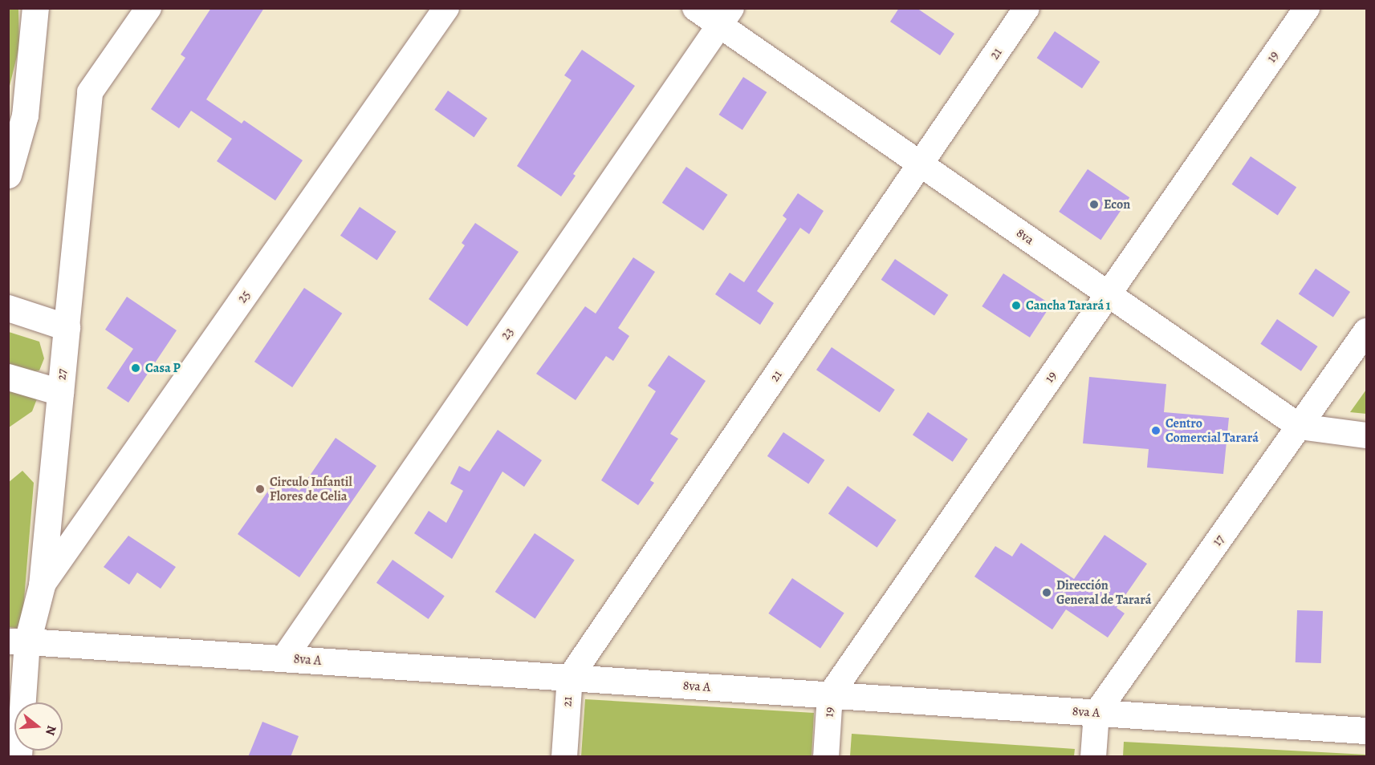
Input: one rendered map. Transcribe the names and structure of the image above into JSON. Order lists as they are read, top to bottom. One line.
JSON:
{"streets":{"main road":["27","8va A"],"street":["21","19","8va","25","23","17"]},"crossings":[["21","8va"],["21","8va A"],["19","8va"],["19","8va A"],["8va","23"],["8va","17"],["25","27"],["23","8va A"],["27","8va A"],["17","8va A"]],"places":["Econ","Cancha Tarará 1","Casa P","Centro Comercial Tarará","Circulo Infantil Flores de Celia","Dirección General de Tarará"],"north":"right"}
